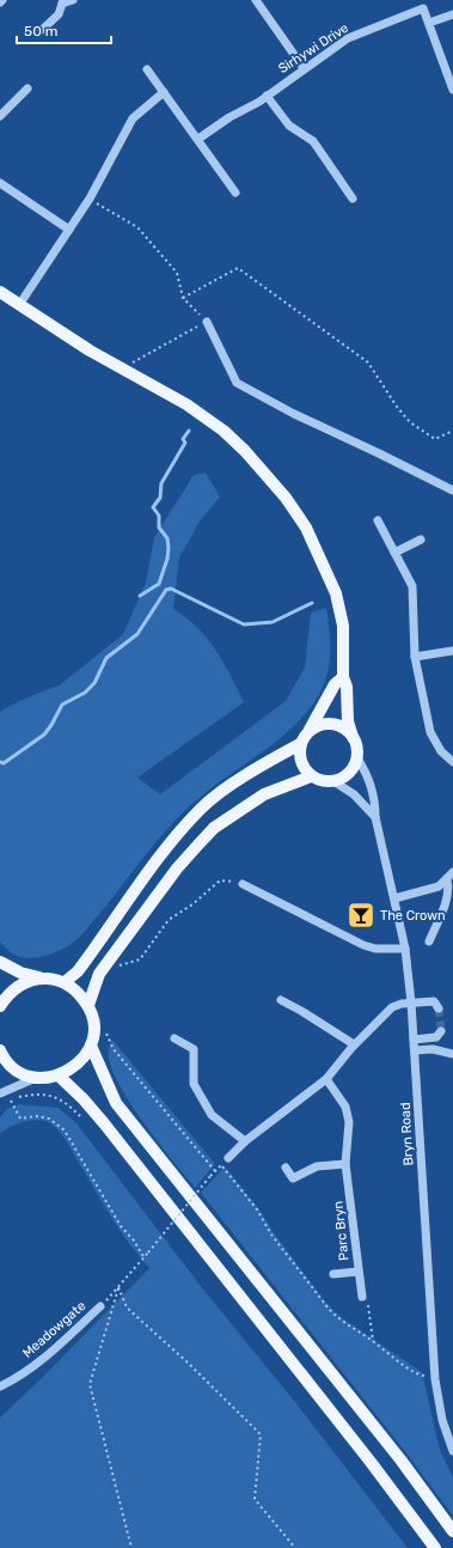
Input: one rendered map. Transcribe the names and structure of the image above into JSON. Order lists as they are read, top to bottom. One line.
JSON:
{"streets":{"street":["Sirhywi Drive","Bryn Road","Parc Bryn","Meadowgate"]},"places":{"bar":["The Crown"]},"scale_bar":"50 m"}
